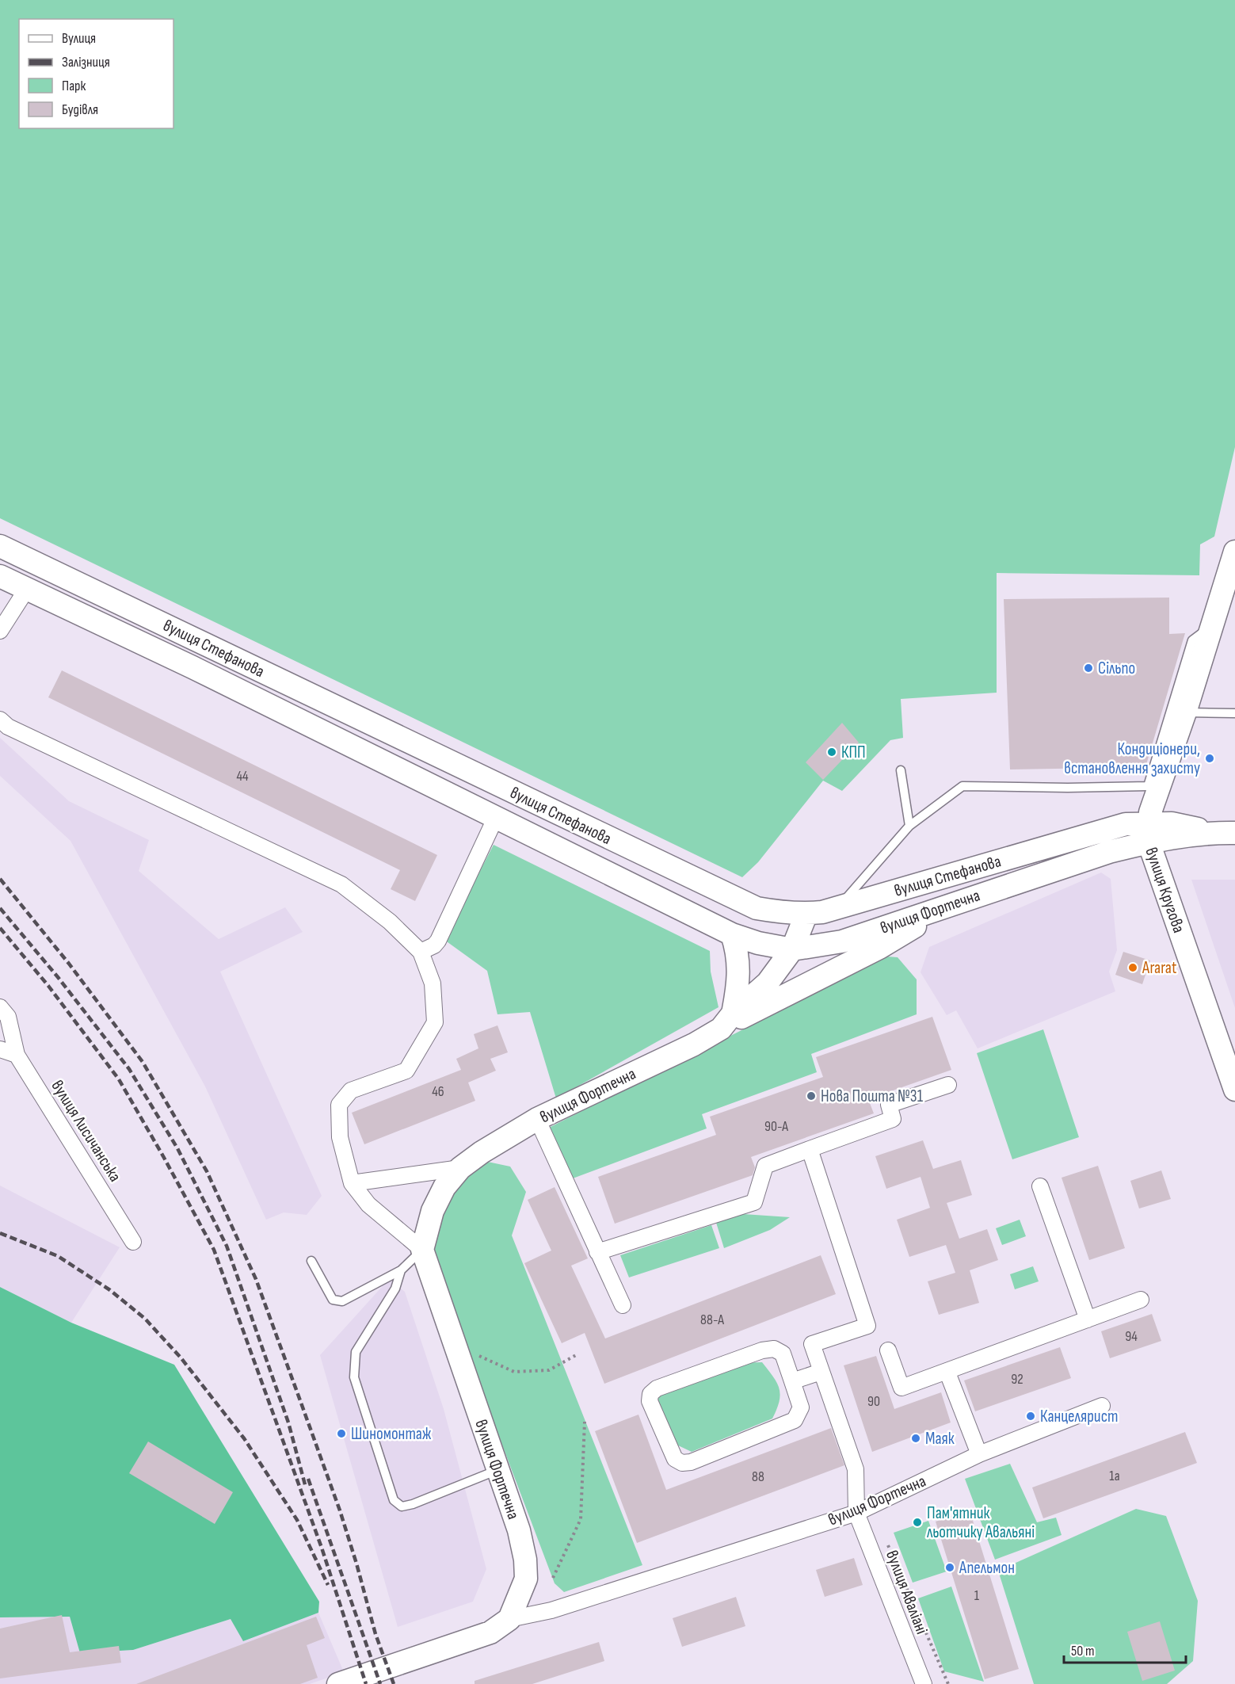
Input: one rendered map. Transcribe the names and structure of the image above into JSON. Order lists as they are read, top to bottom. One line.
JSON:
{"streets":{"main road":["вулиця Стефанова","вулиця Кругова","вулиця Фортечна"],"street":["вулиця Лисичанська","вулиця Аваліані"]},"crossings":[["вулиця Стефанова","вулиця Кругова"],["вулиця Стефанова","вулиця Фортечна"],["вулиця Кругова","вулиця Фортечна"],["вулиця Фортечна","вулиця Аваліані"]],"places":["Сільпо","КПП","Кондиціонери, встановлення захисту","Ararat","Нова Пошта №31","Канцелярист","Шиномонтаж","Маяк","Пам'ятник льотчику Авальяні","Апельмон"],"house_numbers":["44","46","90-А","88-А","94","92","90","1а","88","1"],"legend":["Вулиця","Залізниця","Парк","Будівля"],"scale_bar":"50 m"}
